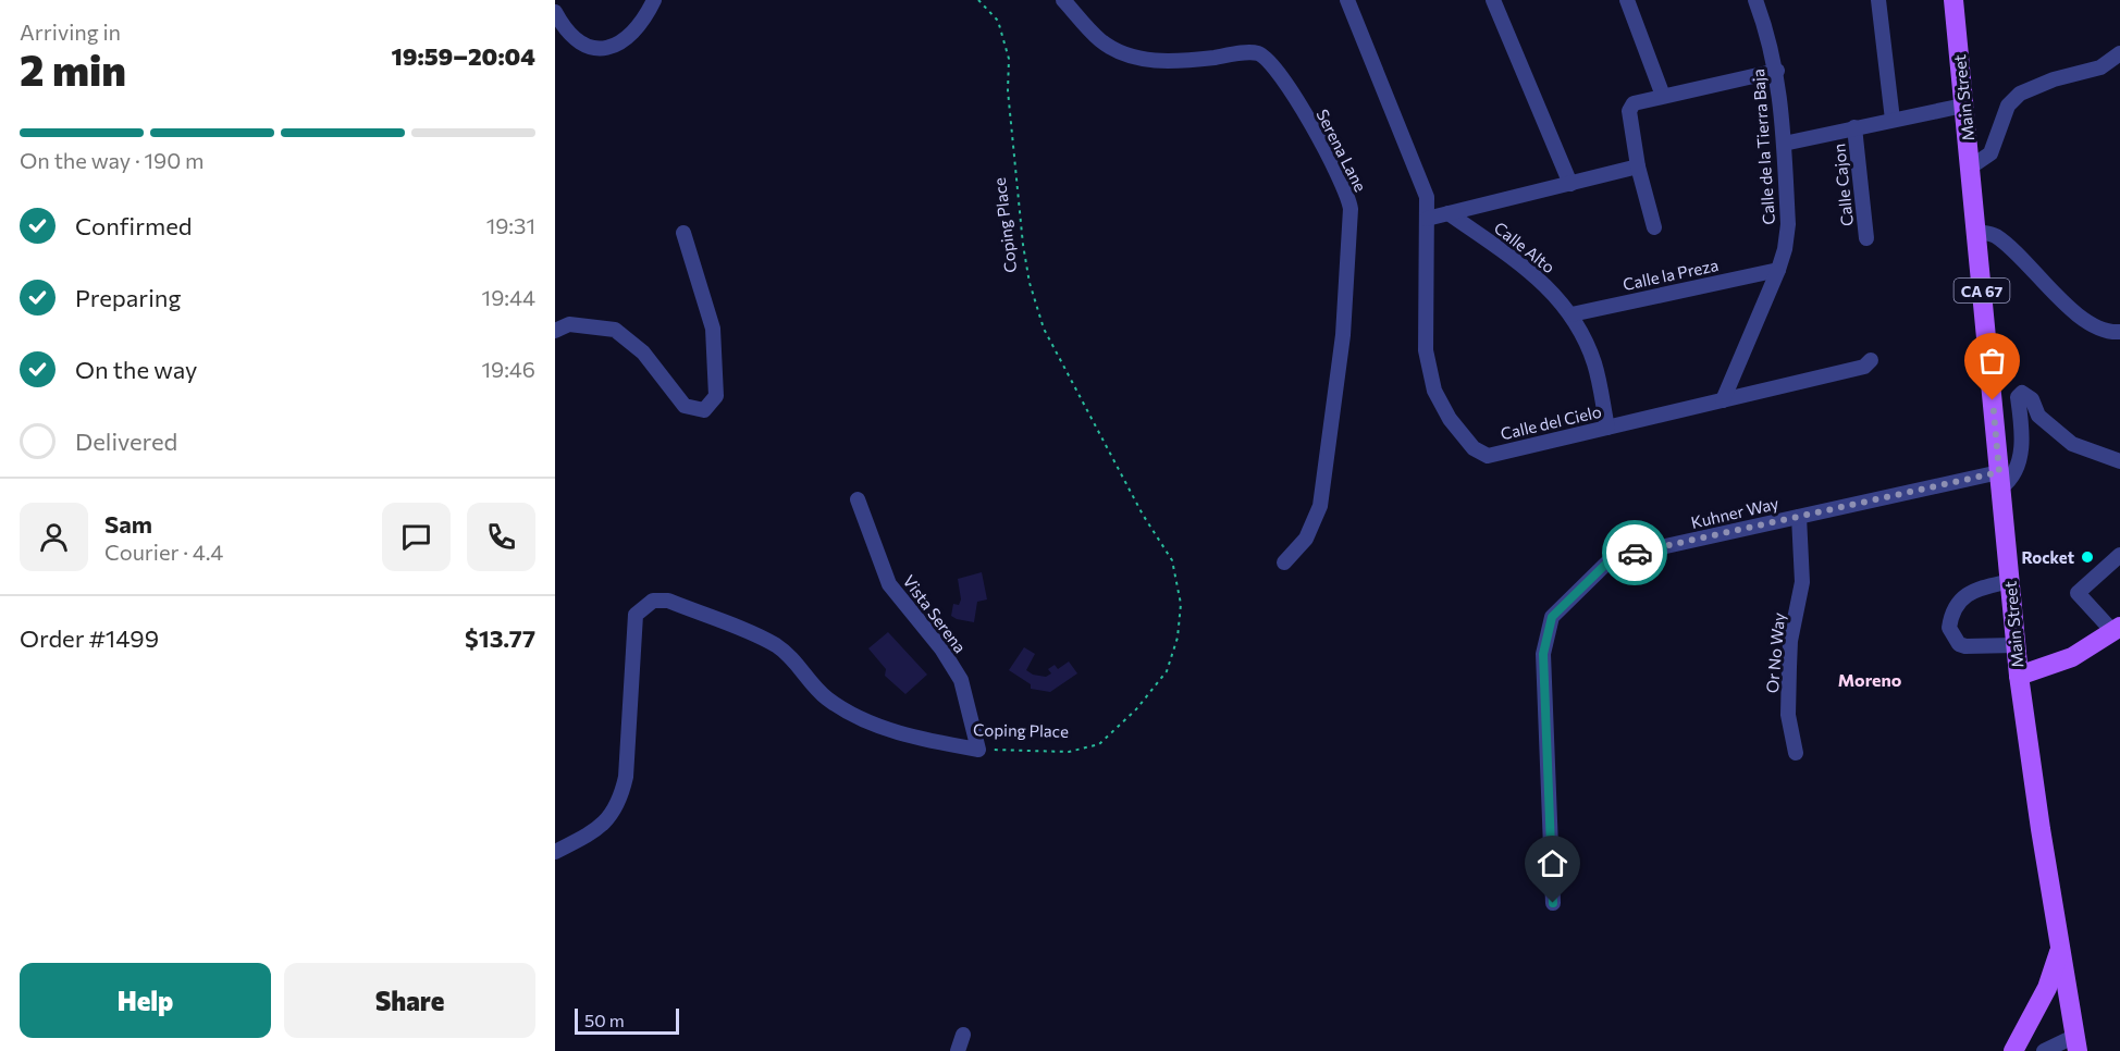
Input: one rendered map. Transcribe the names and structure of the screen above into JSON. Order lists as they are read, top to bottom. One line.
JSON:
{"streets":{"main road":["Main Street","CA 67"],"street":["Calle de la Tierra Baja","Serena Lane","Calle Cajon","Coping Place","Calle Alto","Calle la Preza","Calle del Cielo","Kuhner Way","Vista Serena","Or No Way"]},"crossings":[["Main Street","Kuhner Way"],["Calle de la Tierra Baja","Calle la Preza"],["Calle de la Tierra Baja","Calle del Cielo"],["Coping Place","Vista Serena"],["Calle Alto","Calle la Preza"],["Calle Alto","Calle del Cielo"],["Kuhner Way","Or No Way"]],"districts":["Moreno"],"places":["Rocket"],"scale_bar":"50 m","page":{"heading":["2 min","Arriving in","19:59–20:04"],"panel":["Sam","Courier · 4.4","Order #1499","$13.77"],"bar":"On the way · 190 m","list":[["Confirmed","19:31"],["Preparing","19:44"],["On the way","19:46"],"Delivered"],"buttons":["Help","Share"],"scale":"50 m"}}
